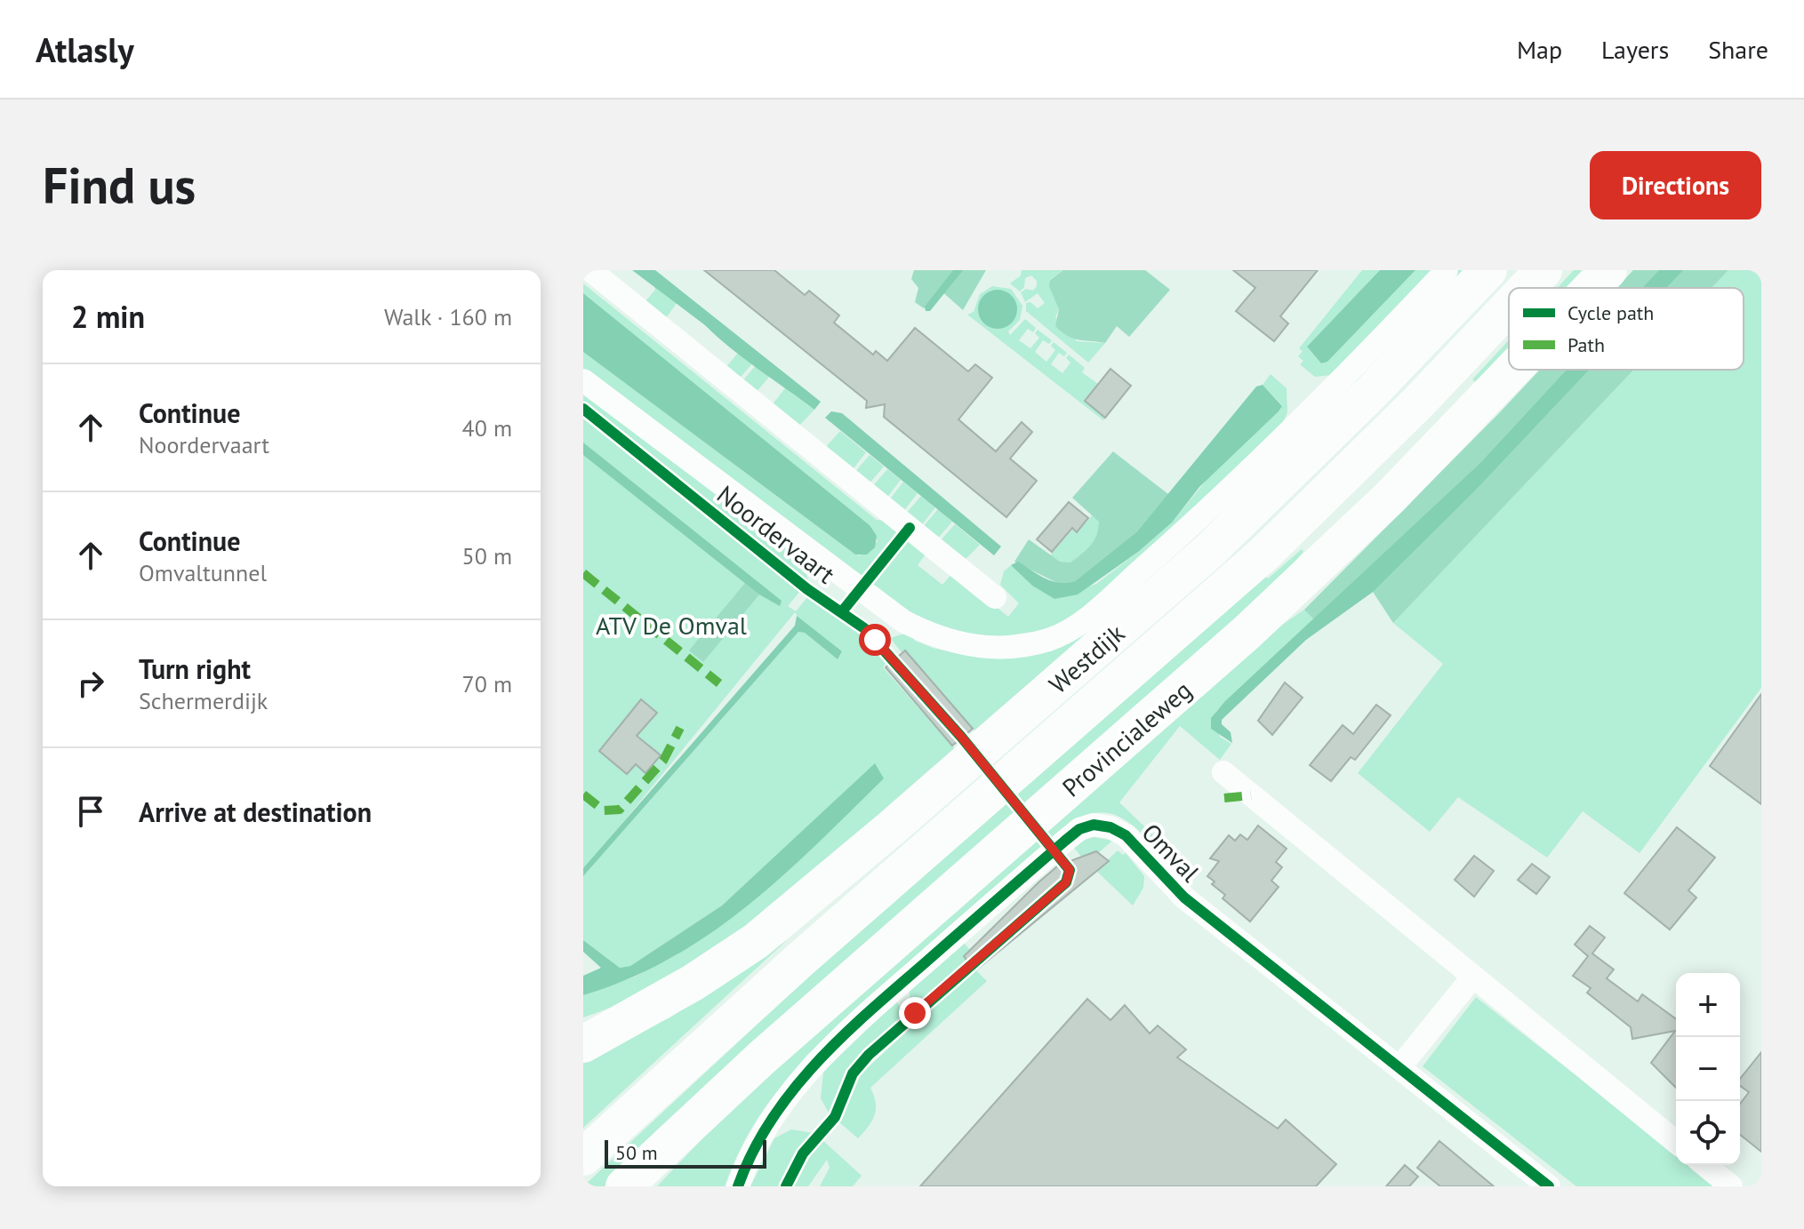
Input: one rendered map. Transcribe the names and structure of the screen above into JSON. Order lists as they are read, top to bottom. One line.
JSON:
{"streets":{"main road":["Westdijk","Provincialeweg"],"street":["Noordervaart","Omval"]},"crossings":[["Noordervaart","Westdijk"]],"parks":["ATV De Omval"],"legend":["Cycle path","Path"],"scale_bar":"50 m","page":{"header":"Atlasly","nav":["Map","Layers","Share"],"buttons":"Directions","title":"Find us","heading":["2 min","Walk · 160 m"],"list":[["Continue","Noordervaart","40 m"],["Continue","Omvaltunnel","50 m"],["Turn right","Schermerdijk","70 m"],"Arrive at destination"],"map_buttons":["+","−"],"scale":"50 m"}}
